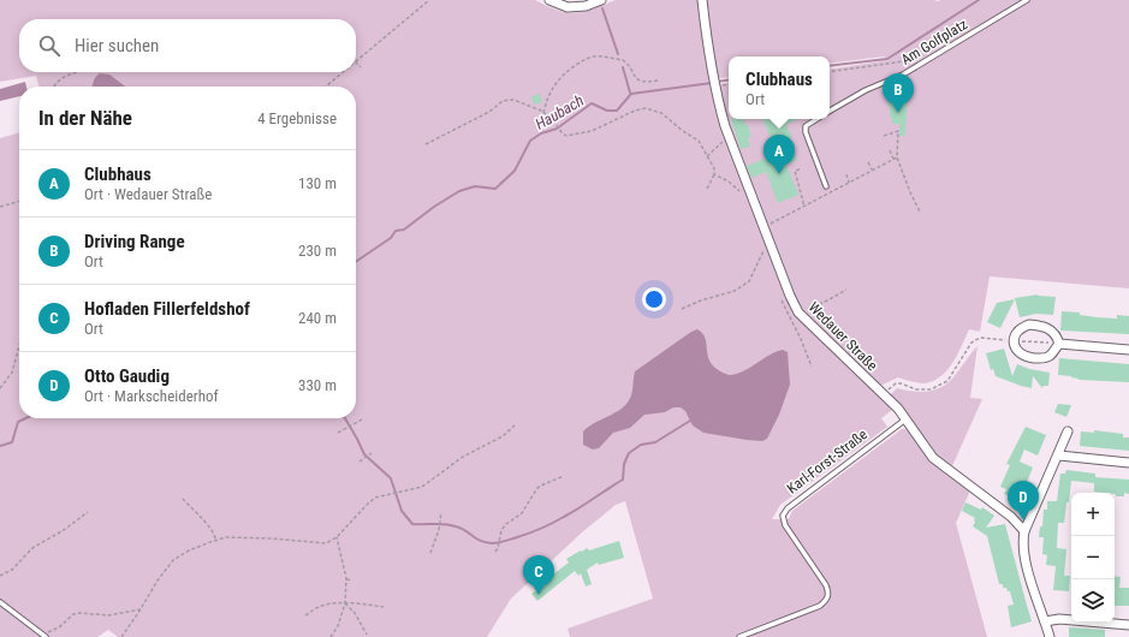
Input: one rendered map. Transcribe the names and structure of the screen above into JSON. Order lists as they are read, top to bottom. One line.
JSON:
{"streets":{"street":["Wedauer Straße"],"lane":["Am Golfplatz","Karl-Forst-Straße"]},"crossings":[["Wedauer Straße","Karl-Forst-Straße"]],"water":["Haubach"],"page":{"search":"Hier suchen","popup":["Clubhaus","Ort"],"pins":["B","A","D","C"],"heading":["In der Nähe","4 Ergebnisse"],"list":[{"mark":"A","name":"Clubhaus","note":"Ort · Wedauer Straße","value":"130 m"},{"mark":"B","name":"Driving Range","note":"Ort","value":"230 m"},{"mark":"C","name":"Hofladen Fillerfeldshof","note":"Ort","value":"240 m"},{"mark":"D","name":"Otto Gaudig","note":"Ort · Markscheiderhof","value":"330 m"}],"map_buttons":["+","−"]}}
